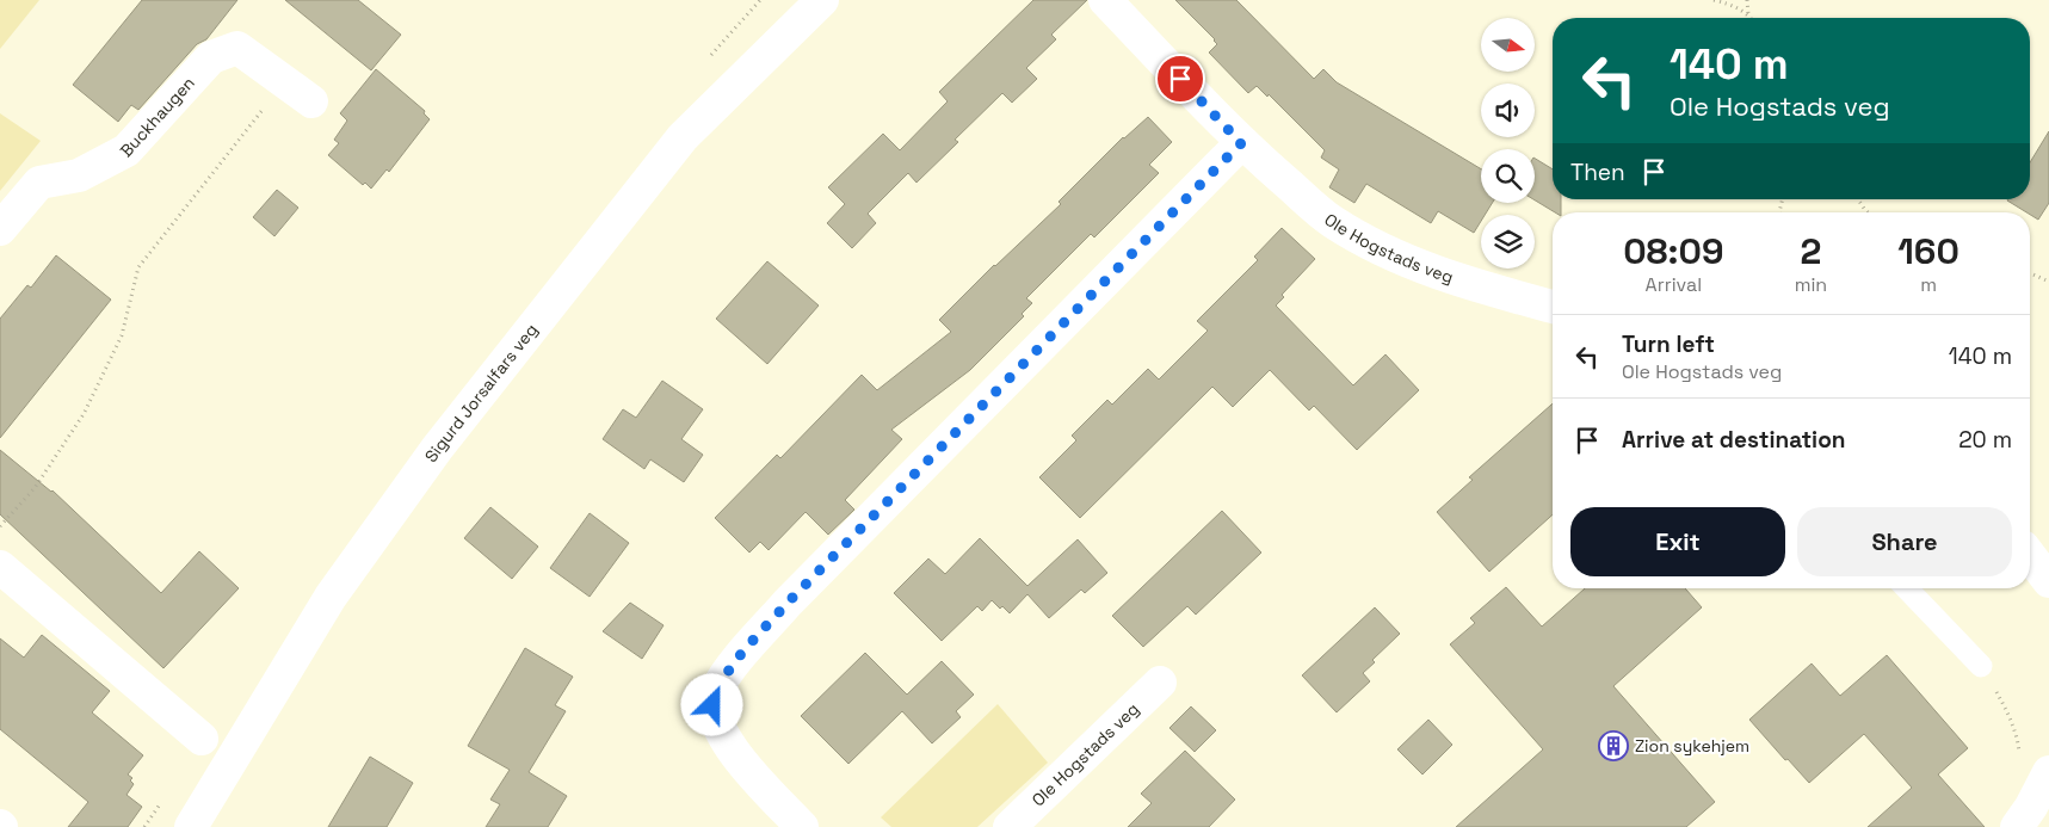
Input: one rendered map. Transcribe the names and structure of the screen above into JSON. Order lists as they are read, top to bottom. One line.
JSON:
{"streets":{"street":["Buckhaugen","Ole Hogstads veg","Sigurd Jorsalfars veg"]},"places":{"building":["Zion sykehjem"]},"north":"right","page":{"turn":["140 m","Ole Hogstads veg"],"then":"Then","eta":["08:09","Arrival","2","min","160","m"],"list":[{"name":"Turn left","note":"Ole Hogstads veg","value":"140 m"},{"name":"Arrive at destination","value":"20 m"}],"buttons":["Exit","Share"]}}
